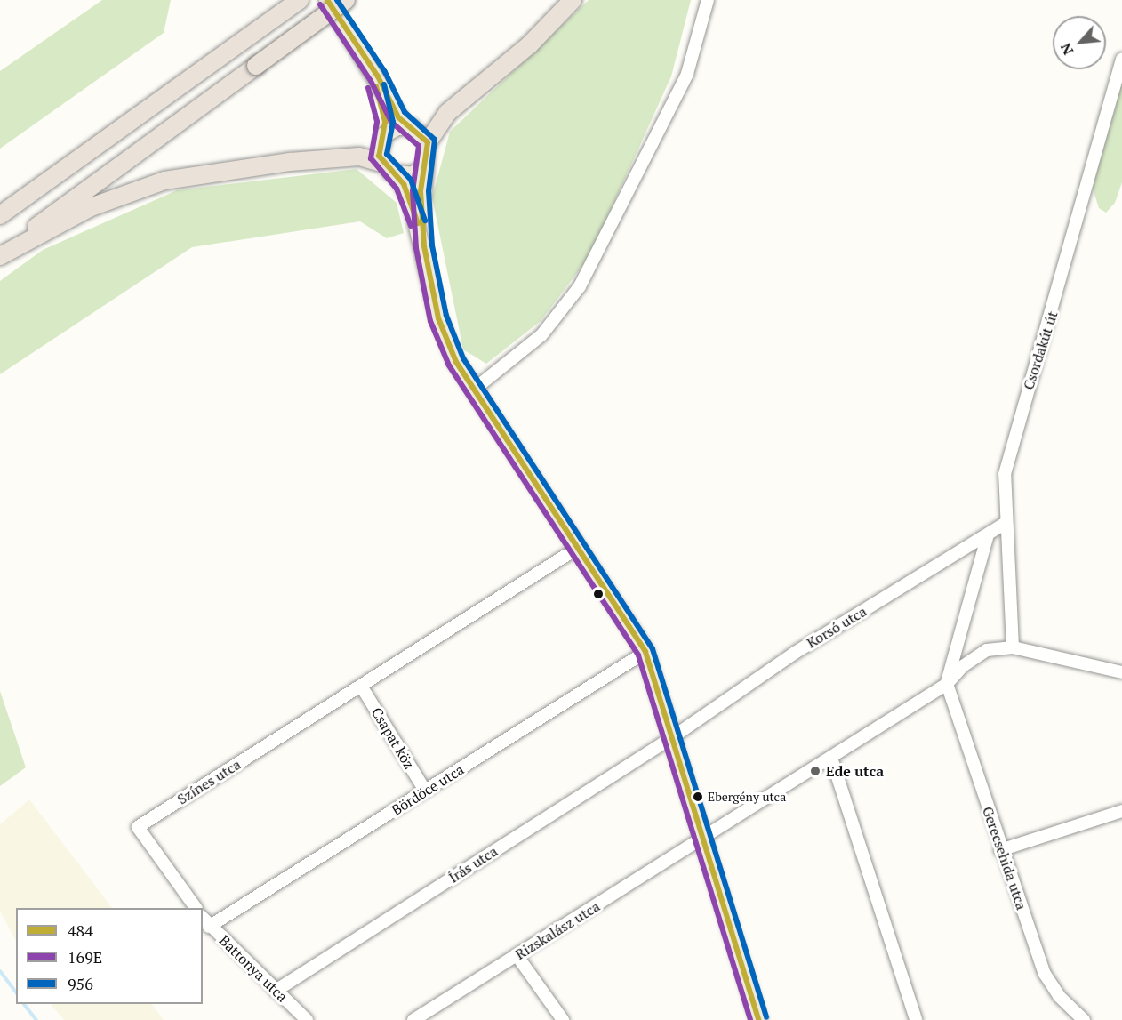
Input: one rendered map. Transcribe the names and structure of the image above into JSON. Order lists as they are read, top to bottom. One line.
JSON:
{"streets":{"street":["Csordakút út","Korsó utca","Csapat köz","Színes utca","Bördöce utca","Gerecsehida utca","Írás utca","Rizskalász utca","Battonya utca"]},"crossings":[["Csordakút út","Korsó utca"],["Korsó utca","Írás utca"],["Csapat köz","Színes utca"],["Csapat köz","Bördöce utca"],["Bördöce utca","Battonya utca"],["Írás utca","Battonya utca"]],"places":["Ede utca","Ebergény utca"],"lines":["transit line 484","transit line 956","transit line 169E"],"legend":["484","169E","956"],"north":"bottom left"}
